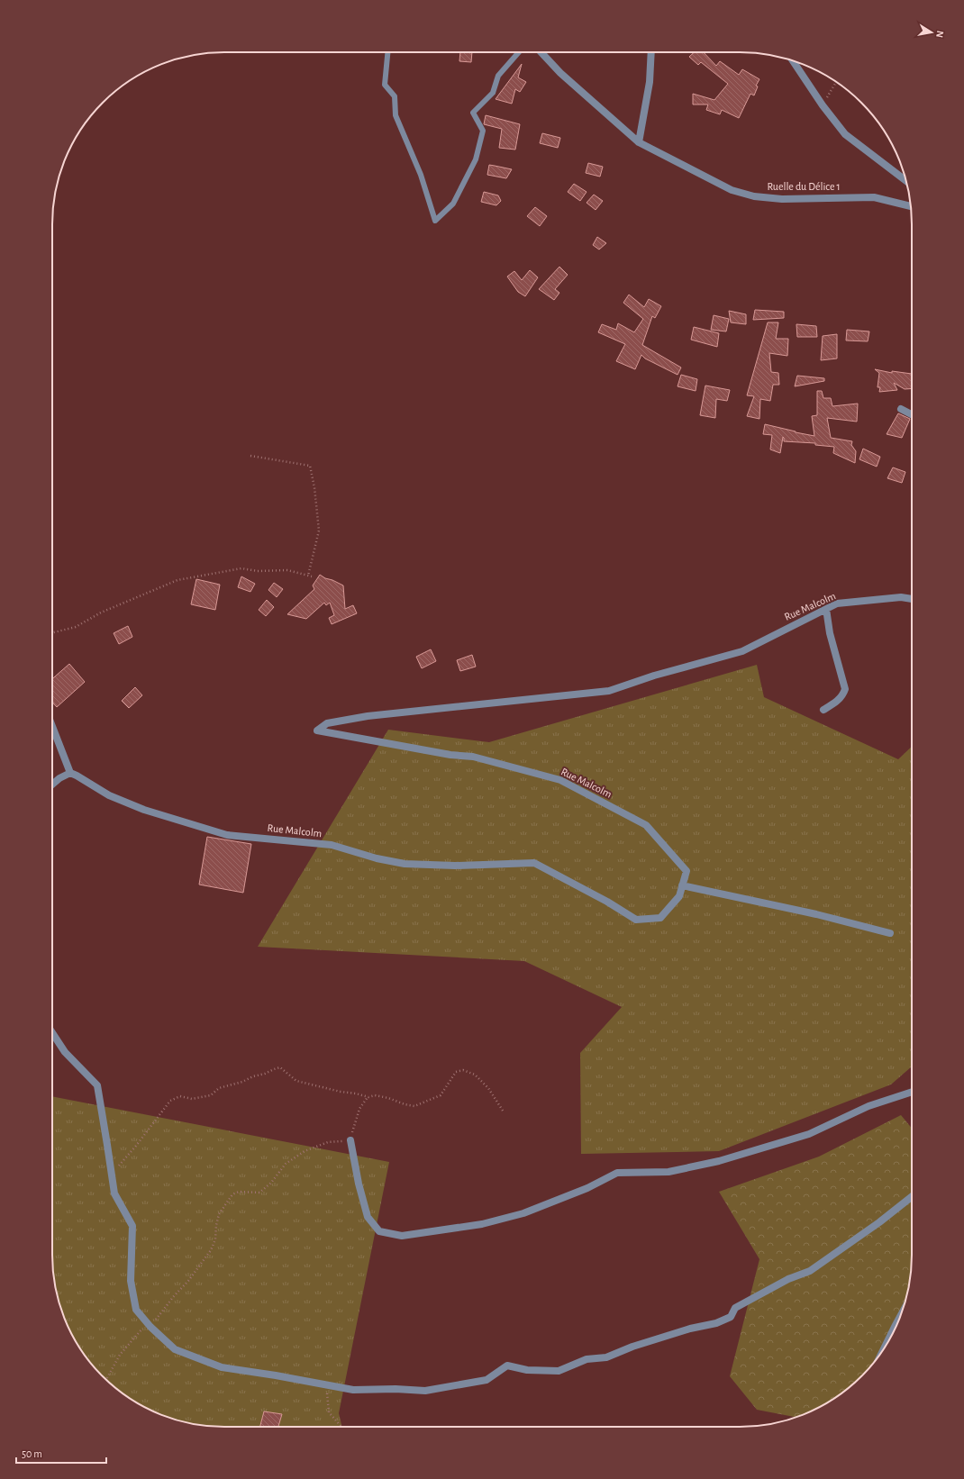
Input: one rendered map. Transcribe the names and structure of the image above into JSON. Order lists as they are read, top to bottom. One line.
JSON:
{"streets":{"street":["Ruelle du Délice 1","Rue Malcolm"]},"scale_bar":"50 m","north":"right"}
